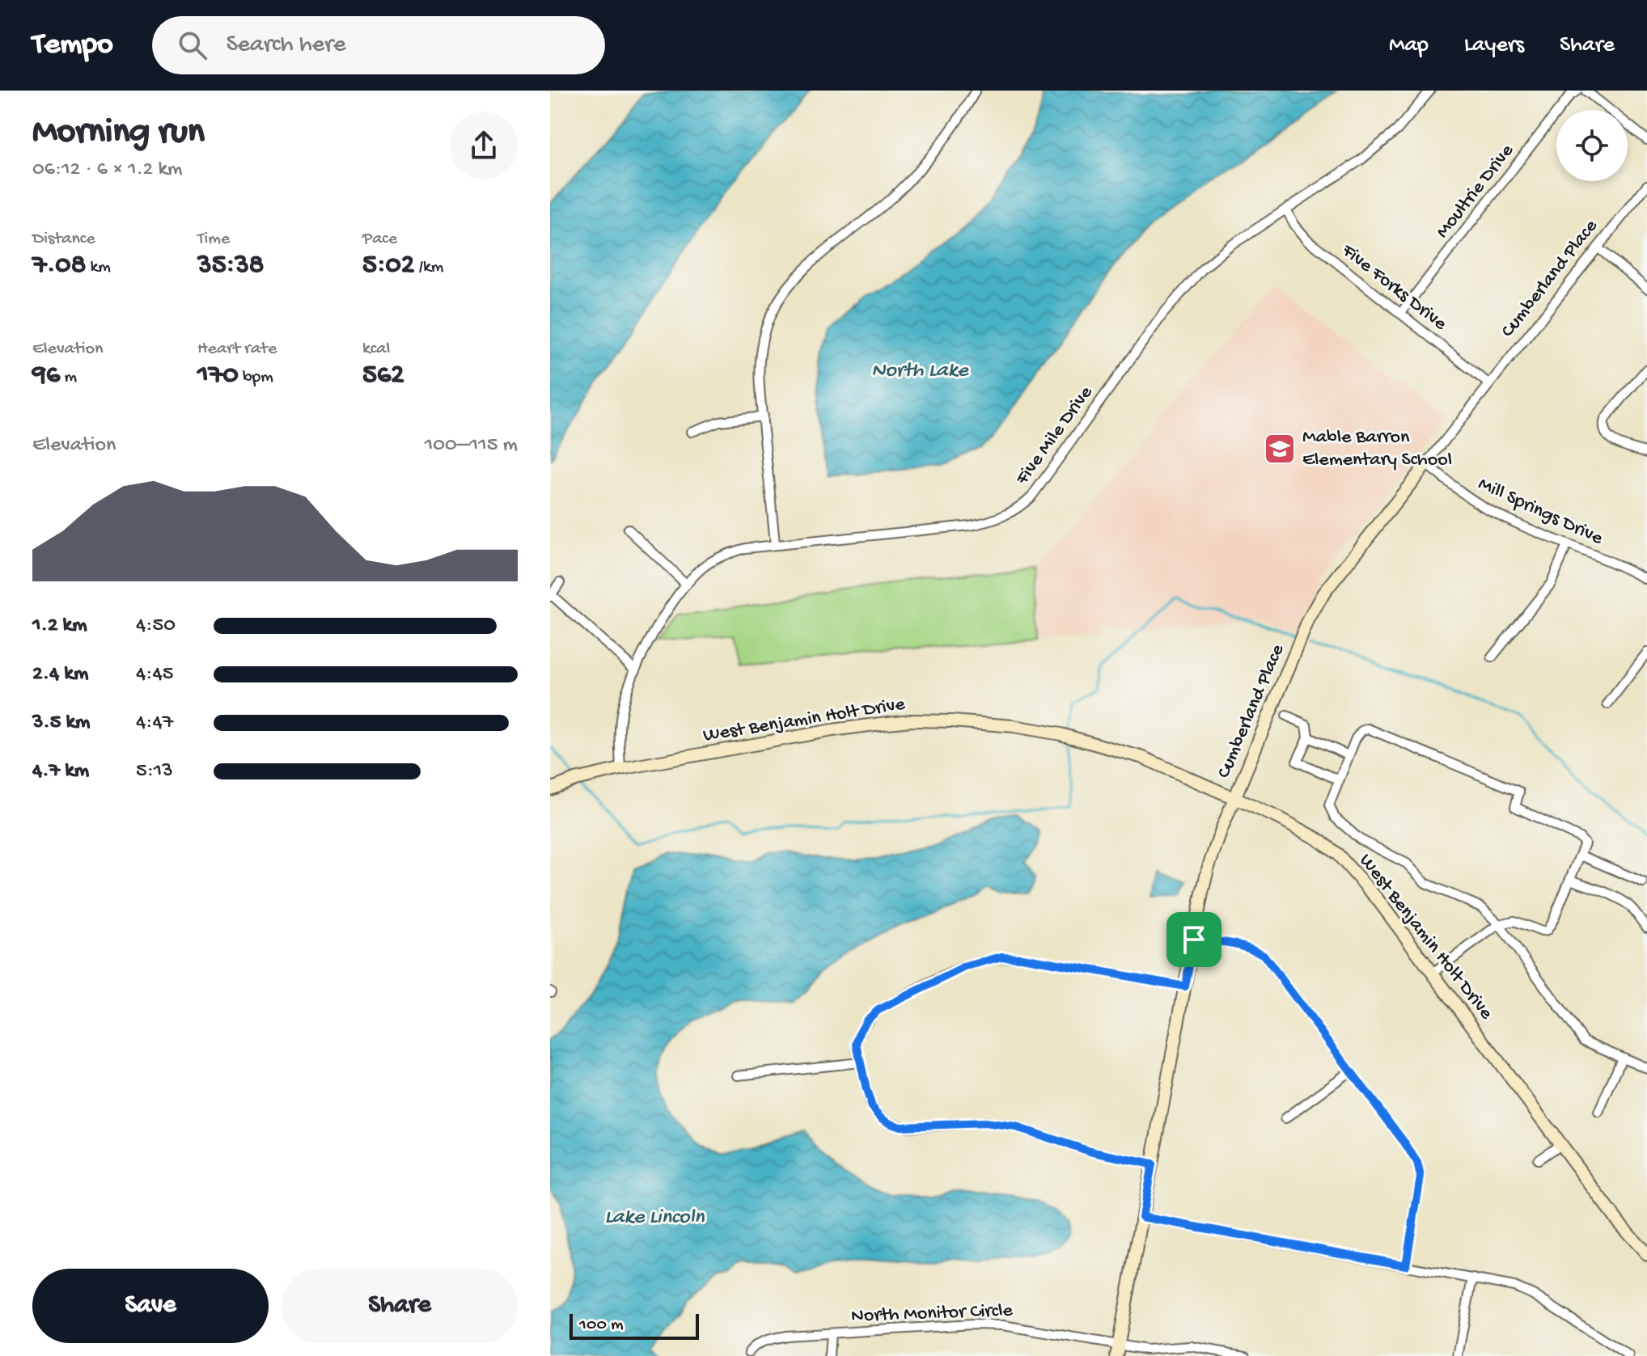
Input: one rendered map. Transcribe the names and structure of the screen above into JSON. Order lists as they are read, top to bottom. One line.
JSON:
{"streets":{"street":["Moultrie Drive","Cumberland Place","Five Forks Drive","Five Mile Drive","Mill Springs Drive","West Benjamin Holt Drive","North Monitor Circle"]},"crossings":[["Moultrie Drive","Five Forks Drive"],["Cumberland Place","Five Forks Drive"],["Cumberland Place","Mill Springs Drive"],["Cumberland Place","West Benjamin Holt Drive"],["Cumberland Place","North Monitor Circle"],["Five Forks Drive","Five Mile Drive"],["Five Mile Drive","West Benjamin Holt Drive"]],"water":["North Lake","Lake Lincoln"],"places":{"school or university":["Mable Barron Elementary School"]},"scale_bar":"100 m","page":{"header":"Tempo","search":"Search here","nav":["Map","Layers","Share"],"heading":["Morning run","06:12 · 6 × 1.2 km"],"stats":[["Distance","7.08 km"],["Time","35:38"],["Pace","5:02 /km"],["Elevation","96 m"],["Heart rate","170 bpm"],["kcal","562"]],"chart":["Elevation","100–115 m"],"list":[{"name":"1.2 km","note":"4:50"},{"name":"2.4 km","note":"4:45"},{"name":"3.5 km","note":"4:47"},{"name":"4.7 km","note":"5:13"}],"buttons":["Save","Share"],"scale":"100 m"}}
